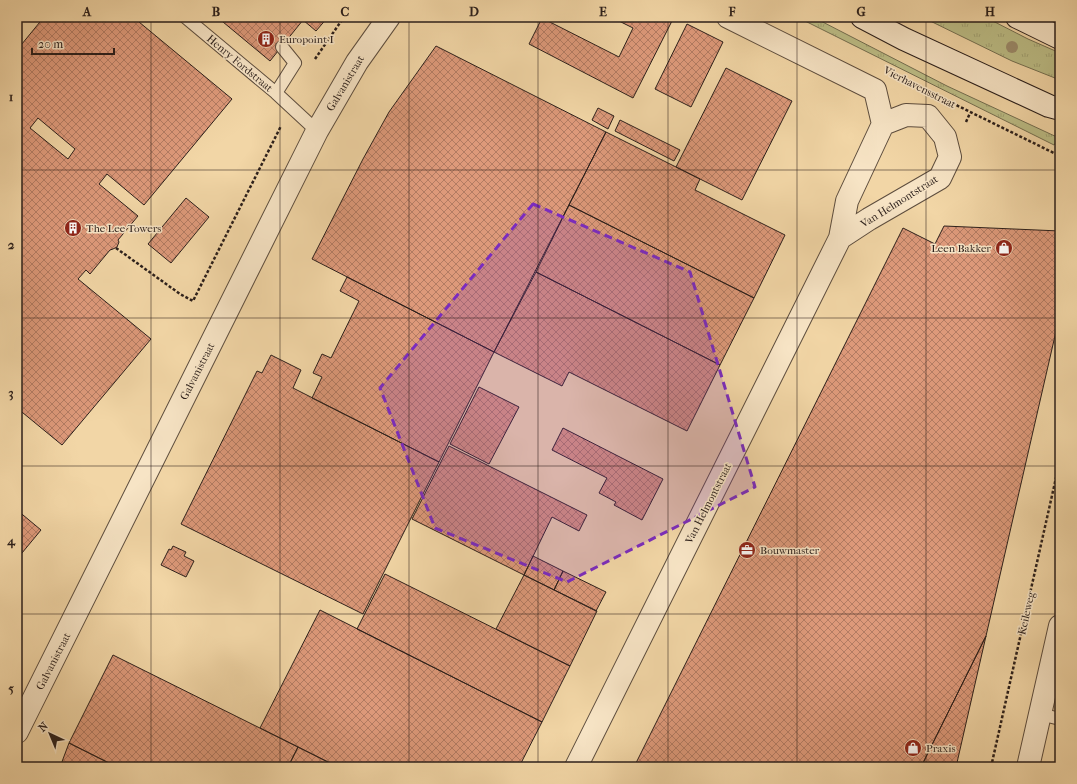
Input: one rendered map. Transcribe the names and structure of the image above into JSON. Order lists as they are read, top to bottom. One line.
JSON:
{"streets":{"street":["Galvanistraat","Vierhavensstraat","Van Helmontstraat"],"lane":["Henry Fordstraat"],"path":["Keileweg"]},"crossings":[["Henry Fordstraat","Galvanistraat"],["Vierhavensstraat","Van Helmontstraat"]],"places":{"building":["Europoint I","The Lee Towers"],"shop":["Leen Bakker","Praxis"],"office":["Bouwmaster"]},"scale_bar":"20 m","north":"top left","grid":{"columns":["A","B","C","D","E","F","G","H"],"rows":["1","2","3","4","5"]}}
